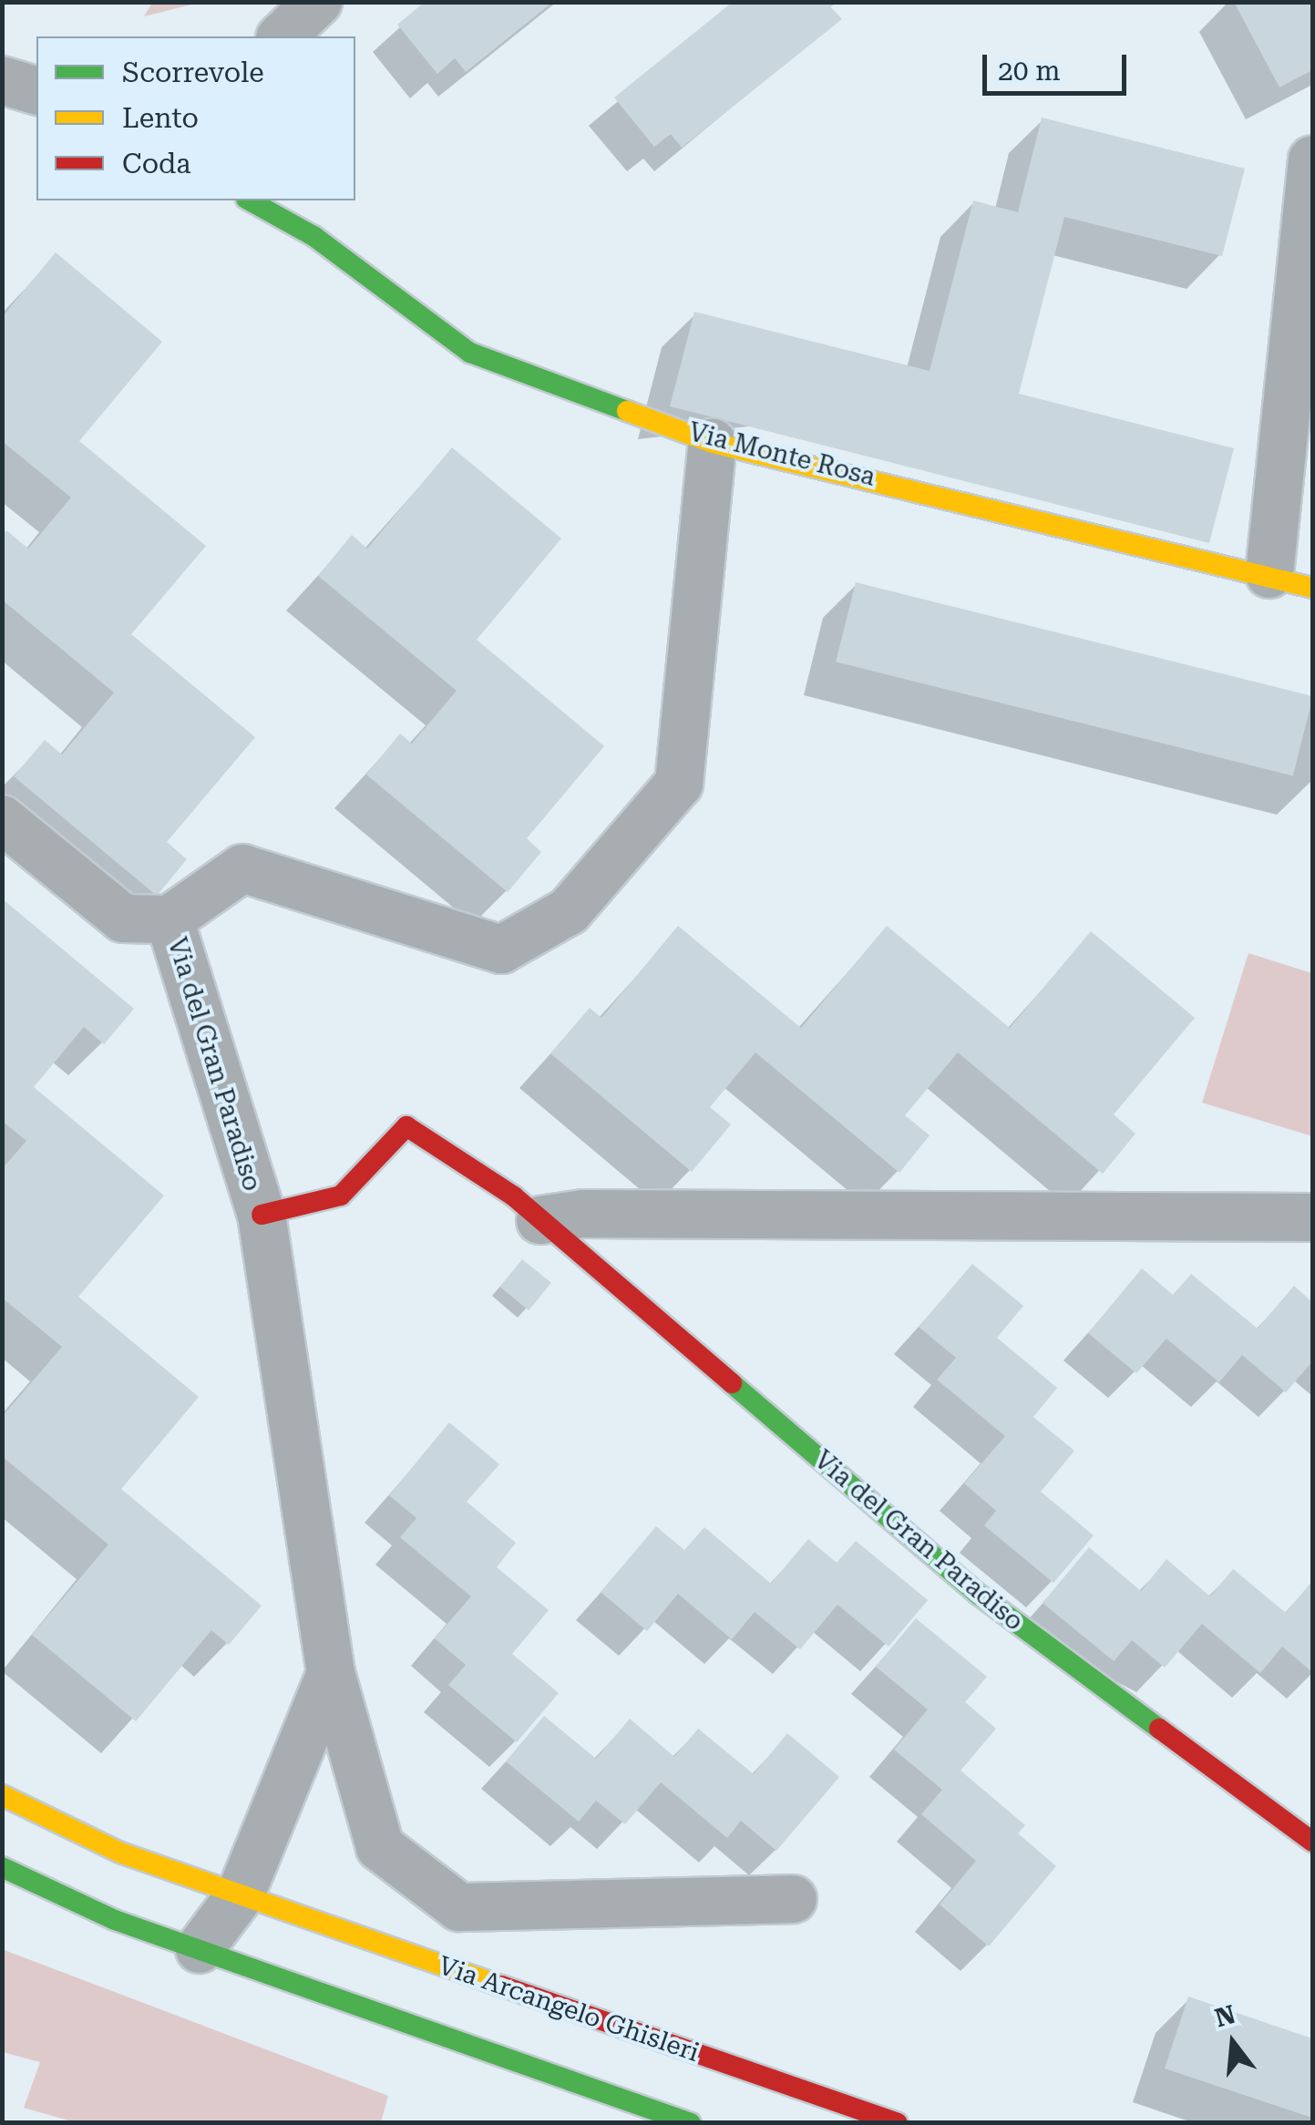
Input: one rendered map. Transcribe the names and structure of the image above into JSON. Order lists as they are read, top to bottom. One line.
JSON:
{"streets":{"street":["Via Monte Rosa","Via del Gran Paradiso","Via Arcangelo Ghisleri"]},"crossings":[["Via Monte Rosa","Via del Gran Paradiso"]],"legend":["Scorrevole","Lento","Coda"],"scale_bar":"20 m","north":"top"}
